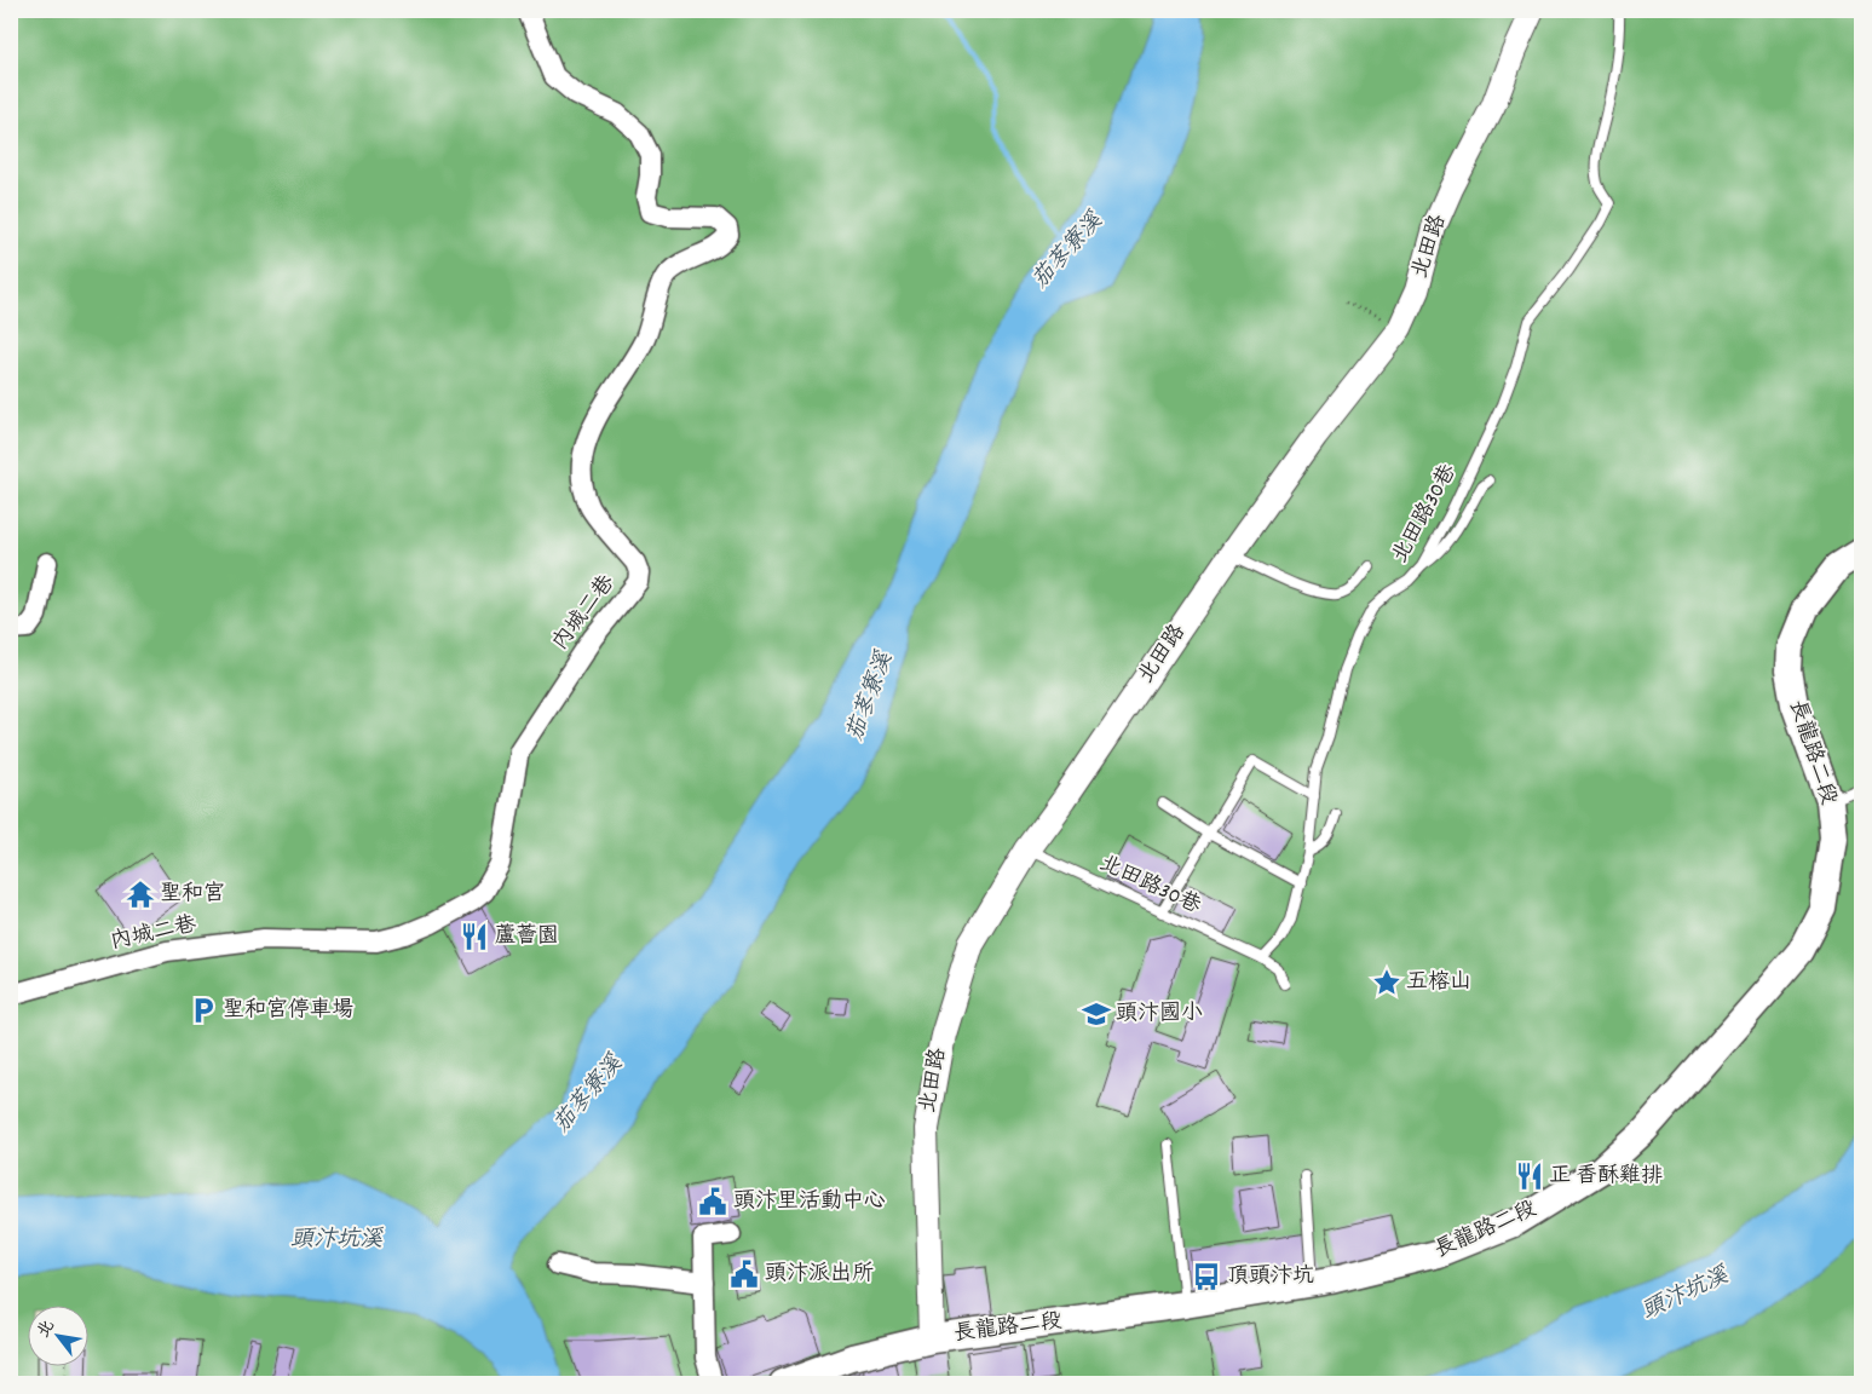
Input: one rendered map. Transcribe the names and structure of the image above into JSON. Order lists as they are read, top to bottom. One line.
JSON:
{"streets":{"main road":["長龍路二段"],"street":["北田路","內城二巷"],"lane":["北田路30巷"]},"crossings":[["北田路","北田路30巷"],["北田路","長龍路二段"]],"water":["茄苳寮溪","頭汴坑溪"],"places":{"temple":["聖和宮"],"restaurant":["蘆薈園","正 香酥雞排"],"place":["五榕山"],"parking":["聖和宮停車場"],"school or university":["頭汴國小"],"public building":["頭汴里活動中心","頭汴派出所"],"bus stop":["頂頭汴坑"]},"north":"top left"}
